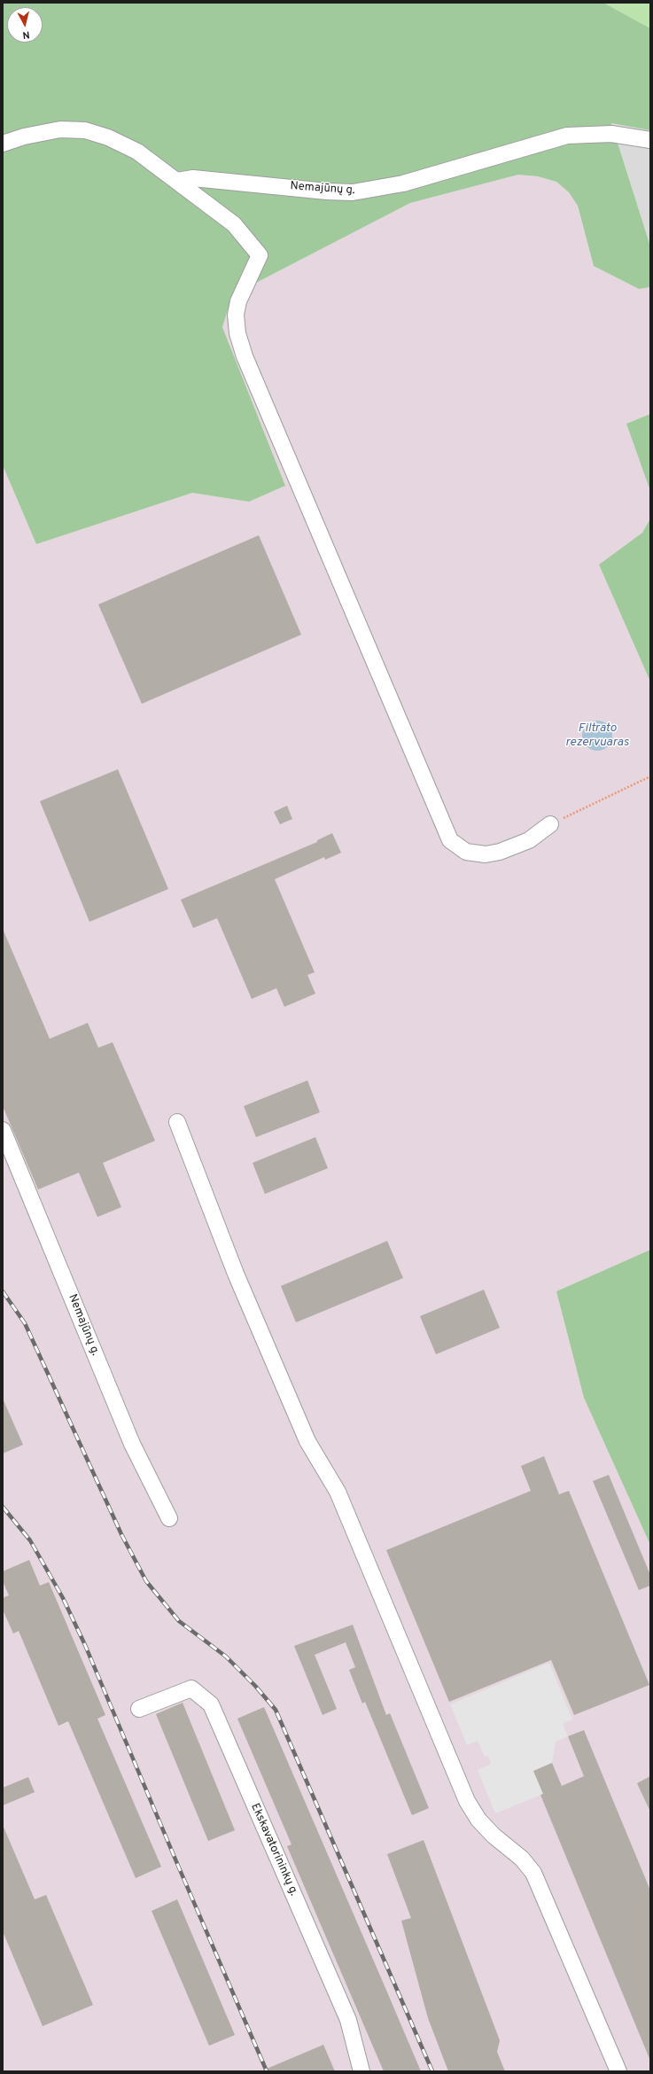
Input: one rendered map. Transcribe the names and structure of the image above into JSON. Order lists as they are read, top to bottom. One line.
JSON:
{"streets":{"street":["Nemajūnų g.","Ekskavatorininkų g."]},"water":["Filtrato rezervuaras"],"north":"bottom"}
